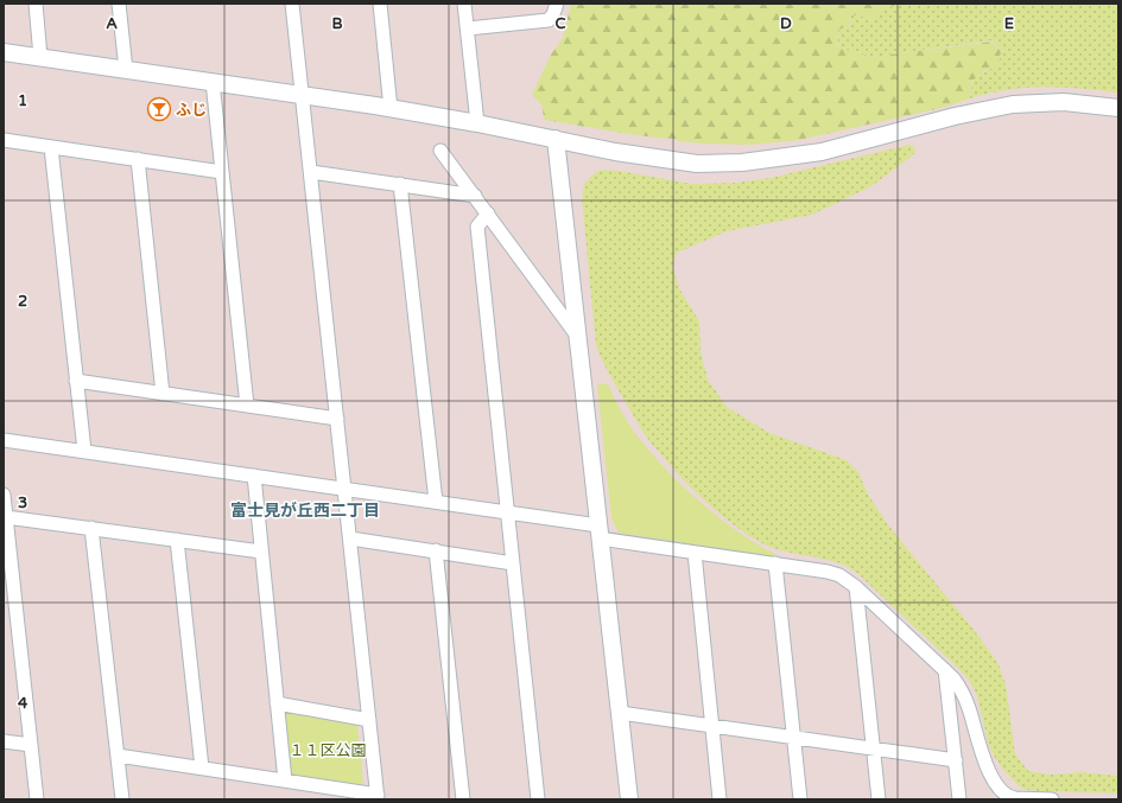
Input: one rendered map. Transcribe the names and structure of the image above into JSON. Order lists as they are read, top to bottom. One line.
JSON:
{"districts":["富士見が丘西二丁目"],"parks":["１１区公園"],"places":{"bar":["ふじ"]},"grid":{"columns":["A","B","C","D","E"],"rows":["1","2","3","4"]}}
